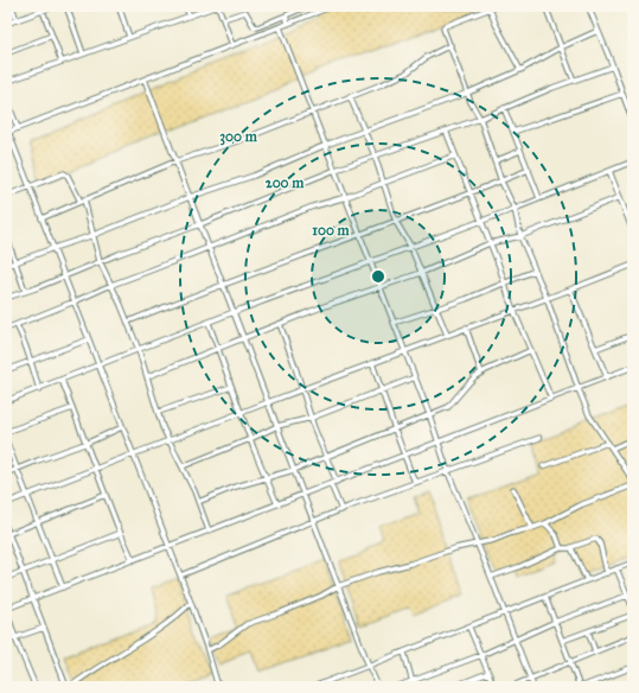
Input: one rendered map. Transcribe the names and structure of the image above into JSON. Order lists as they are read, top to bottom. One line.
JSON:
{"rings":["300 m","200 m","100 m"]}
